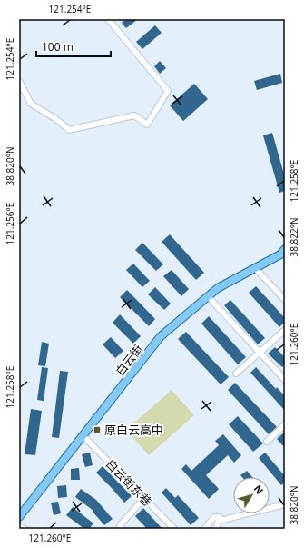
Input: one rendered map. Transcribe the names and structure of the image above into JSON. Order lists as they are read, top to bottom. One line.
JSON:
{"streets":{"main road":["白云街"],"street":["白云街东巷"]},"crossings":[["白云街","白云街东巷"]],"places":{"transit":["原白云高中"]},"scale_bar":"100 m","north":"top right","coordinates":["121.254°E","38.820°N","121.258°E","121.256°E","38.822°N","121.260°E"]}
